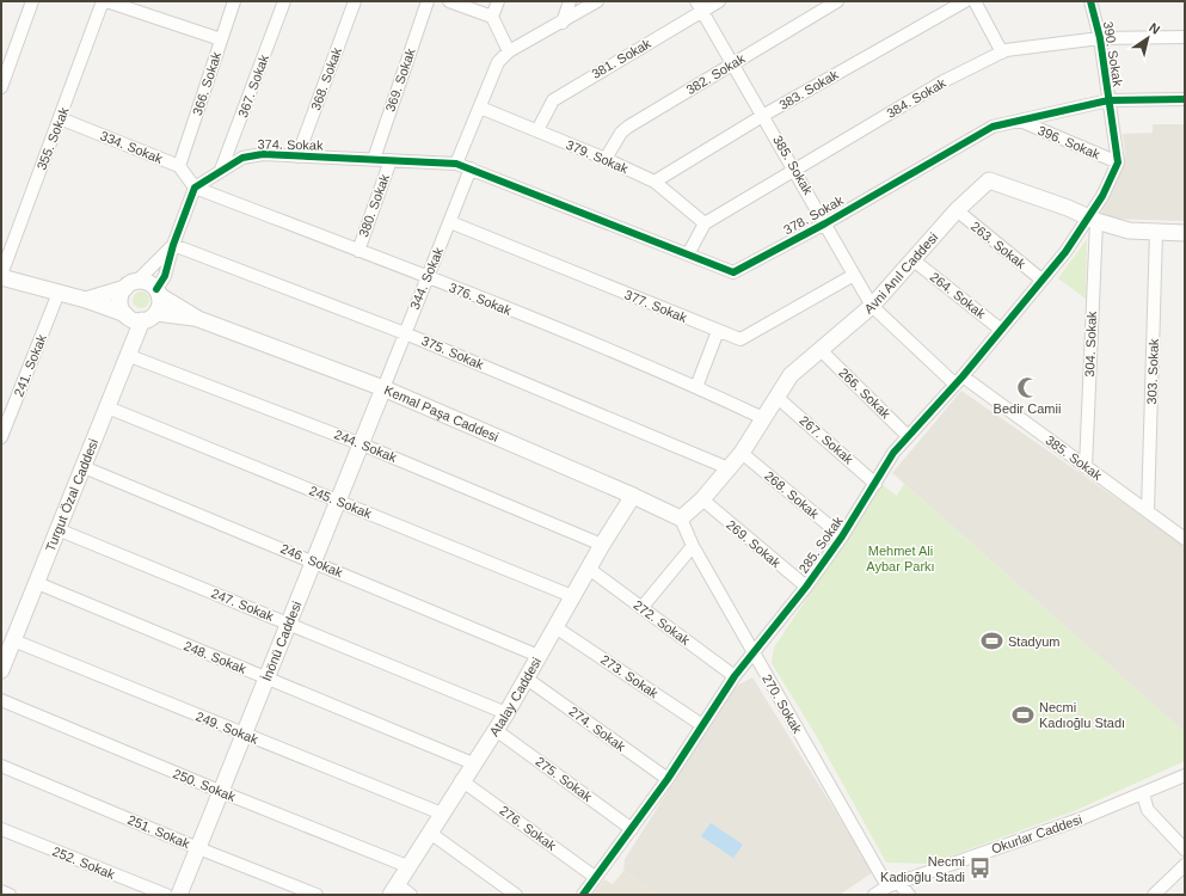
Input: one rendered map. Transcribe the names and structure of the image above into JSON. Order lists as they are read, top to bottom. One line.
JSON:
{"streets":{"street":["390. Sokak","381. Sokak","382. Sokak","368. Sokak","369. Sokak","366. Sokak","367. Sokak","383. Sokak","384. Sokak","355. Sokak","396. Sokak","374. Sokak","334. Sokak","379. Sokak","385. Sokak","380. Sokak","378. Sokak","263. Sokak","Avni Anıl Caddesi","344. Sokak","264. Sokak","376. Sokak","377. Sokak","304. Sokak","375. Sokak","241. Sokak","303. Sokak","266. Sokak","Kemal Paşa Caddesi","267. Sokak","244. Sokak","268. Sokak","Turgut Özal Caddesi","245. Sokak","269. Sokak","285. Sokak","246. Sokak","247. Sokak","272. Sokak","İnönü Caddesi","248. Sokak","273. Sokak","Atalay Caddesi","270. Sokak","249. Sokak","274. Sokak","275. Sokak","250. Sokak","276. Sokak","251. Sokak","Okurlar Caddesi","252. Sokak"]},"crossings":[["390. Sokak","384. Sokak"],["390. Sokak","396. Sokak"],["390. Sokak","378. Sokak"],["381. Sokak","379. Sokak"],["381. Sokak","385. Sokak"],["382. Sokak","379. Sokak"],["382. Sokak","385. Sokak"],["368. Sokak","374. Sokak"],["369. Sokak","374. Sokak"],["366. Sokak","334. Sokak"],["367. Sokak","374. Sokak"],["383. Sokak","379. Sokak"],["383. Sokak","385. Sokak"],["384. Sokak","379. Sokak"],["384. Sokak","385. Sokak"],["355. Sokak","334. Sokak"],["396. Sokak","378. Sokak"],["374. Sokak","334. Sokak"],["374. Sokak","380. Sokak"],["374. Sokak","378. Sokak"],["374. Sokak","376. Sokak"],["334. Sokak","376. Sokak"],["385. Sokak","378. Sokak"],["385. Sokak","Avni Anıl Caddesi"],["385. Sokak","377. Sokak"],["385. Sokak","304. Sokak"],["385. Sokak","303. Sokak"],["385. Sokak","285. Sokak"],["380. Sokak","376. Sokak"],["378. Sokak","344. Sokak"],["263. Sokak","Avni Anıl Caddesi"],["263. Sokak","285. Sokak"],["Avni Anıl Caddesi","264. Sokak"],["Avni Anıl Caddesi","376. Sokak"],["Avni Anıl Caddesi","304. Sokak"],["Avni Anıl Caddesi","375. Sokak"],["Avni Anıl Caddesi","303. Sokak"],["Avni Anıl Caddesi","266. Sokak"],["Avni Anıl Caddesi","Kemal Paşa Caddesi"],["Avni Anıl Caddesi","267. Sokak"],["Avni Anıl Caddesi","268. Sokak"],["Avni Anıl Caddesi","269. Sokak"],["Avni Anıl Caddesi","285. Sokak"],["Avni Anıl Caddesi","270. Sokak"],["344. Sokak","376. Sokak"],["344. Sokak","377. Sokak"],["344. Sokak","375. Sokak"],["344. Sokak","Kemal Paşa Caddesi"],["344. Sokak","İnönü Caddesi"],["264. Sokak","285. Sokak"],["304. Sokak","285. Sokak"],["266. Sokak","285. Sokak"],["Kemal Paşa Caddesi","Turgut Özal Caddesi"],["Kemal Paşa Caddesi","İnönü Caddesi"],["Kemal Paşa Caddesi","Atalay Caddesi"],["Kemal Paşa Caddesi","270. Sokak"],["267. Sokak","285. Sokak"],["244. Sokak","Turgut Özal Caddesi"],["244. Sokak","İnönü Caddesi"],["244. Sokak","Atalay Caddesi"],["268. Sokak","285. Sokak"],["Turgut Özal Caddesi","245. Sokak"],["Turgut Özal Caddesi","246. Sokak"],["Turgut Özal Caddesi","247. Sokak"],["Turgut Özal Caddesi","248. Sokak"],["Turgut Özal Caddesi","249. Sokak"],["245. Sokak","İnönü Caddesi"],["245. Sokak","Atalay Caddesi"],["269. Sokak","285. Sokak"],["285. Sokak","272. Sokak"],["285. Sokak","273. Sokak"],["285. Sokak","270. Sokak"],["285. Sokak","274. Sokak"],["285. Sokak","275. Sokak"],["285. Sokak","276. Sokak"],["246. Sokak","İnönü Caddesi"],["246. Sokak","Atalay Caddesi"],["247. Sokak","İnönü Caddesi"],["247. Sokak","Atalay Caddesi"],["272. Sokak","Atalay Caddesi"],["İnönü Caddesi","248. Sokak"],["İnönü Caddesi","249. Sokak"],["İnönü Caddesi","250. Sokak"],["İnönü Caddesi","251. Sokak"],["248. Sokak","Atalay Caddesi"],["273. Sokak","Atalay Caddesi"],["Atalay Caddesi","249. Sokak"],["Atalay Caddesi","274. Sokak"],["Atalay Caddesi","275. Sokak"],["Atalay Caddesi","250. Sokak"],["Atalay Caddesi","276. Sokak"],["270. Sokak","Okurlar Caddesi"]],"parks":["Mehmet Ali Aybar Parkı"],"places":{"mosque":["Bedir Camii"],"sports":["Stadyum","Necmi Kadıoğlu Stadı"],"bus stop":["Necmi Kadioğlu Stadi"]},"north":"top right"}
